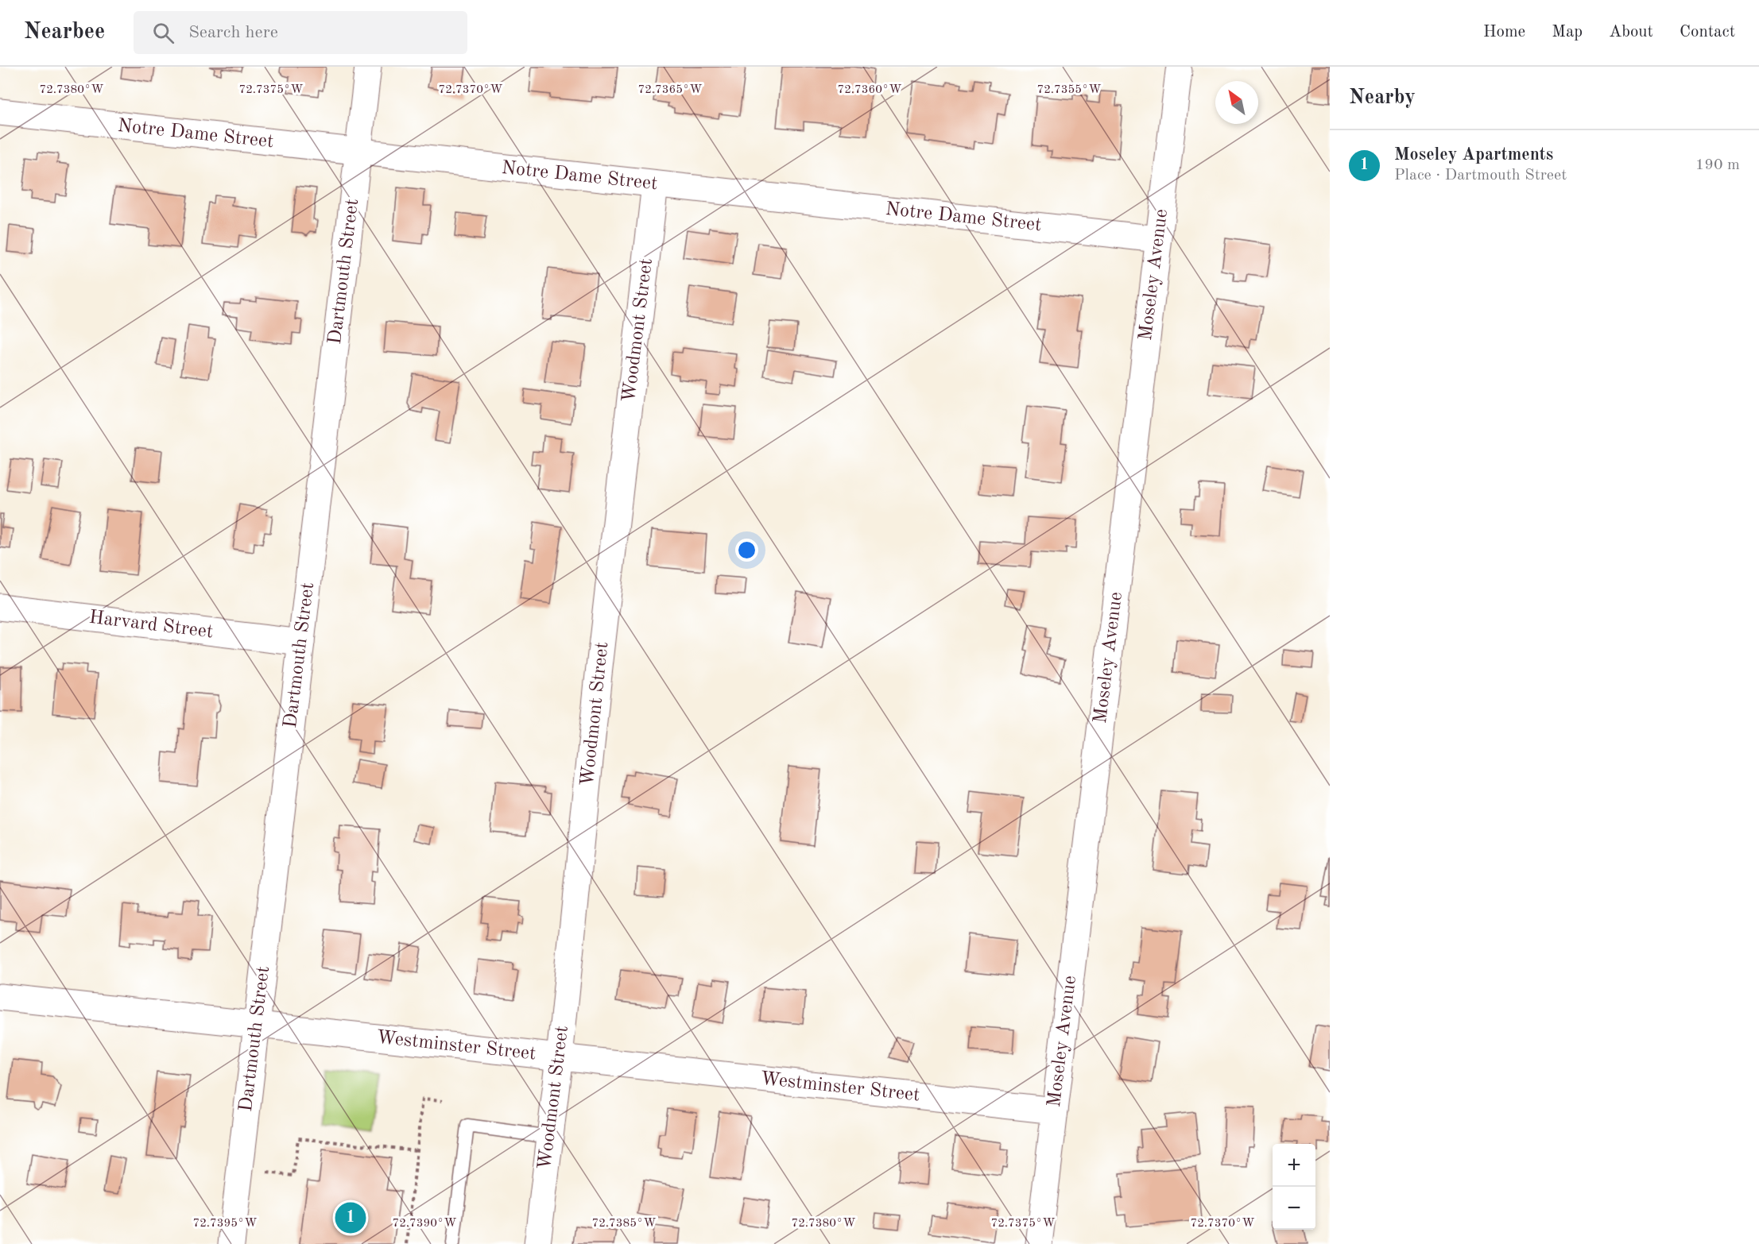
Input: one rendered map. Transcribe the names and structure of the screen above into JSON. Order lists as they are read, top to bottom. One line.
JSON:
{"streets":{"street":["Notre Dame Street","Dartmouth Street","Moseley Avenue","Woodmont Street","Harvard Street","Westminster Street"]},"crossings":[["Notre Dame Street","Dartmouth Street"],["Notre Dame Street","Moseley Avenue"],["Notre Dame Street","Woodmont Street"],["Dartmouth Street","Harvard Street"],["Dartmouth Street","Westminster Street"],["Moseley Avenue","Westminster Street"],["Woodmont Street","Westminster Street"]],"north":"top left","page":{"header":"Nearbee","search":"Search here","nav":["Home","Map","About","Contact"],"heading":"Nearby","list":[{"mark":"1","name":"Moseley Apartments","note":"Place · Dartmouth Street","value":"190 m"}],"map_buttons":["+","−"],"pins":"1"},"coordinates":["72.7380°W","72.7375°W","72.7370°W","72.7365°W","72.7360°W","72.7355°W","72.7395°W","72.7390°W","72.7385°W"]}
